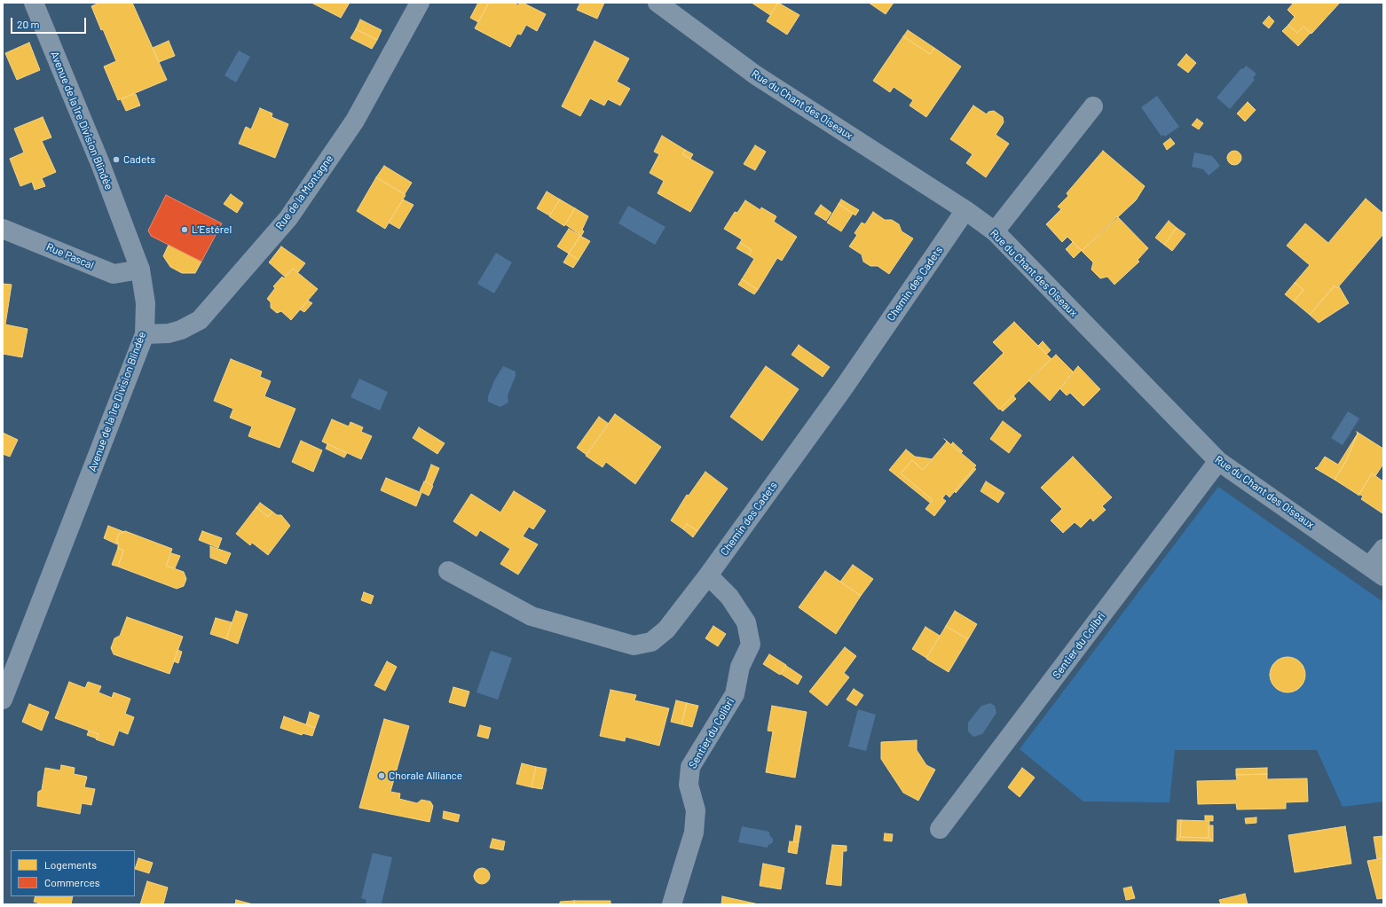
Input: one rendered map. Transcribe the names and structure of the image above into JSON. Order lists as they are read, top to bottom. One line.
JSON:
{"streets":{"street":["Rue du Chant des Oiseaux","Avenue de la 1re Division Blindée","Rue de la Montagne","Rue Pascal","Chemin des Cadets","Sentier du Colibri"]},"crossings":[["Rue du Chant des Oiseaux","Chemin des Cadets"],["Rue du Chant des Oiseaux","Sentier du Colibri"],["Avenue de la 1re Division Blindée","Rue de la Montagne"],["Avenue de la 1re Division Blindée","Rue Pascal"],["Chemin des Cadets","Sentier du Colibri"]],"places":["Cadets","L’Estérel","Chorale Alliance"],"legend":["Logements","Commerces"],"scale_bar":"20 m"}
